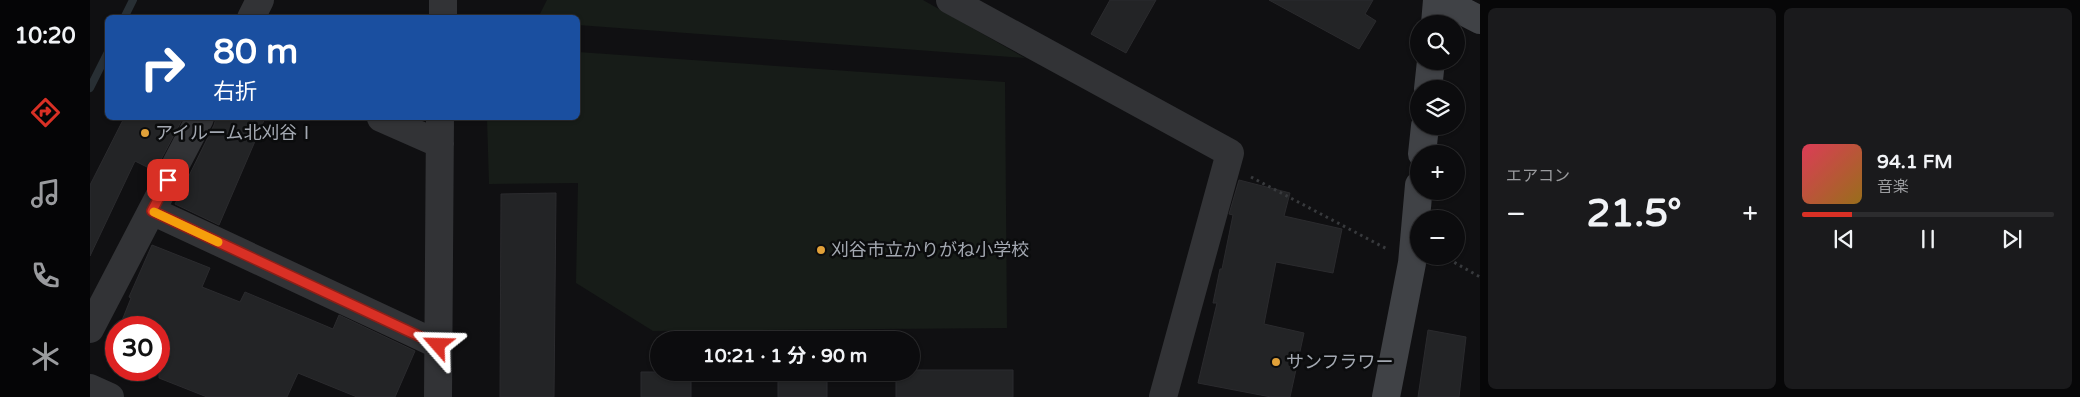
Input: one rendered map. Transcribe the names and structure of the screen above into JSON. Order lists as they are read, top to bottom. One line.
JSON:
{"places":["アイルーム北刈谷Ⅰ","刈谷市立かりがね小学校","サンフラワー"],"page":{"tabs":"10:20","tile":"エアコン","map_buttons":["+","−"],"turn":["80 m","右折"],"song":["94.1 FM","音楽"],"heat":["−","21.5°","+"],"limit":"30","trip":"10:21 · 1 分 · 90 m"}}
